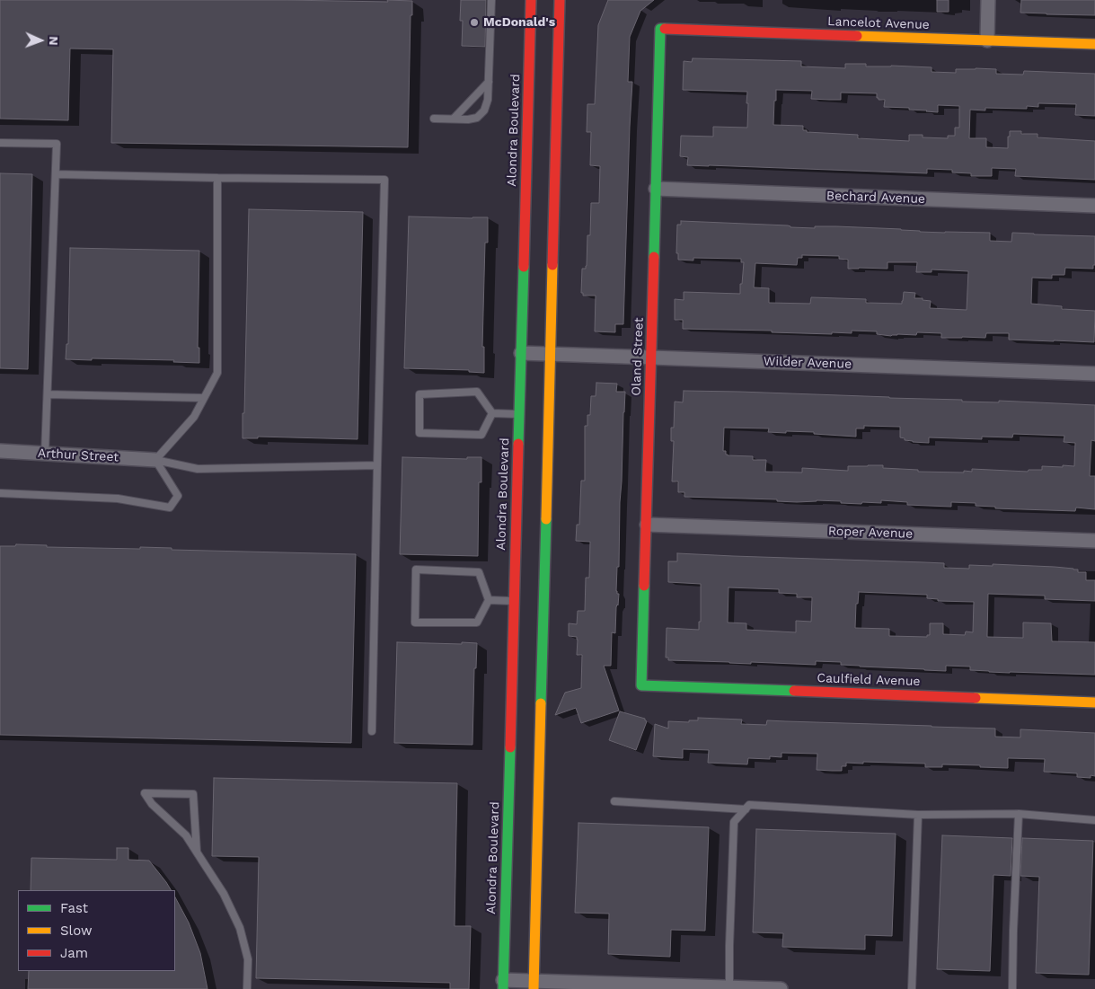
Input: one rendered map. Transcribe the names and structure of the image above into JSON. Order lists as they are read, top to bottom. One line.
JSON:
{"streets":{"main road":["Lancelot Avenue","Alondra Boulevard","Oland Street","Caulfield Avenue"],"street":["Bechard Avenue","Wilder Avenue","Arthur Street","Roper Avenue"]},"crossings":[["Lancelot Avenue","Oland Street"],["Alondra Boulevard","Wilder Avenue"],["Bechard Avenue","Oland Street"],["Oland Street","Wilder Avenue"],["Oland Street","Roper Avenue"],["Oland Street","Caulfield Avenue"]],"places":["McDonald's"],"legend":["Fast","Slow","Jam"],"north":"right"}
